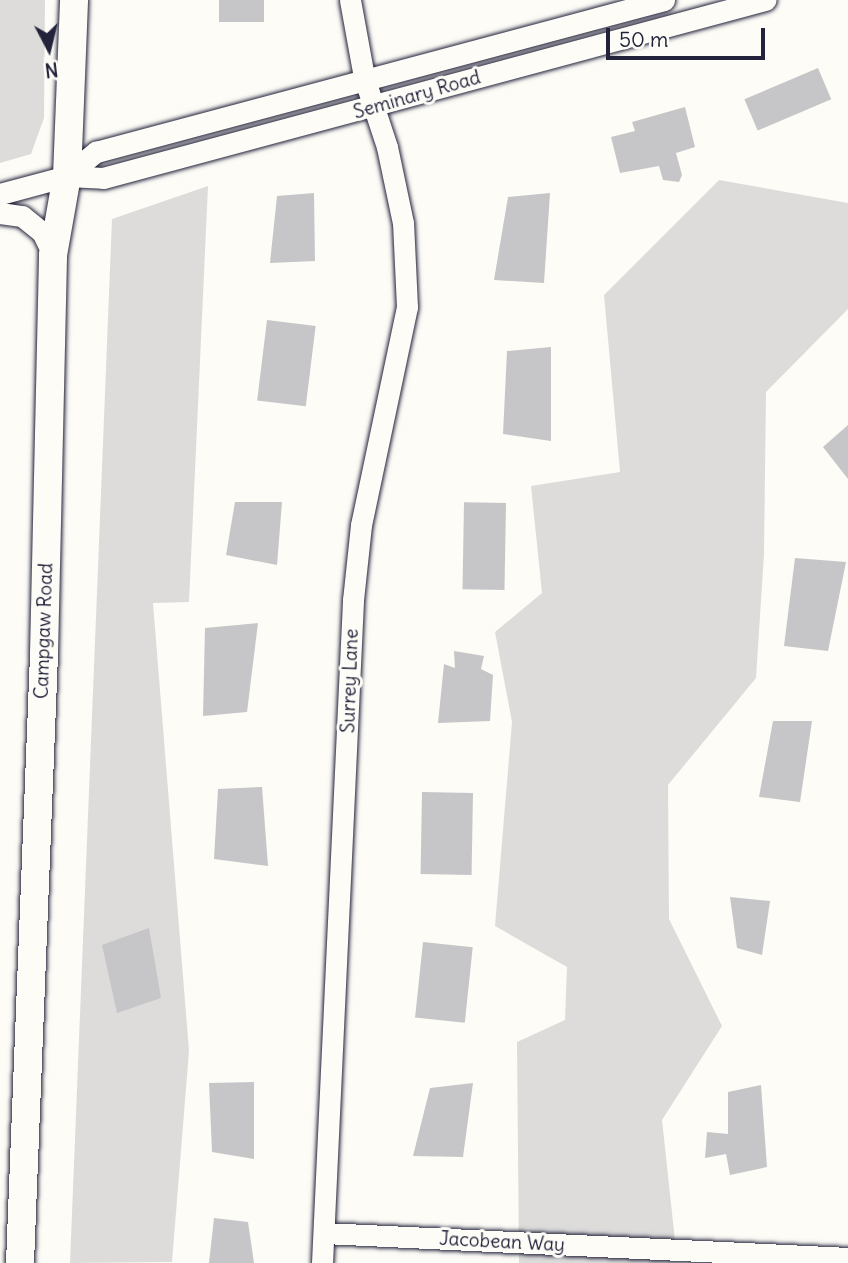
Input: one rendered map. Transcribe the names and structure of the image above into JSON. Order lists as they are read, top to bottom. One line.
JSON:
{"streets":{"main road":["Campgaw Road"],"street":["Seminary Road","Surrey Lane","Jacobean Way"]},"crossings":[["Seminary Road","Campgaw Road"],["Seminary Road","Surrey Lane"],["Surrey Lane","Jacobean Way"]],"scale_bar":"50 m","north":"bottom"}
